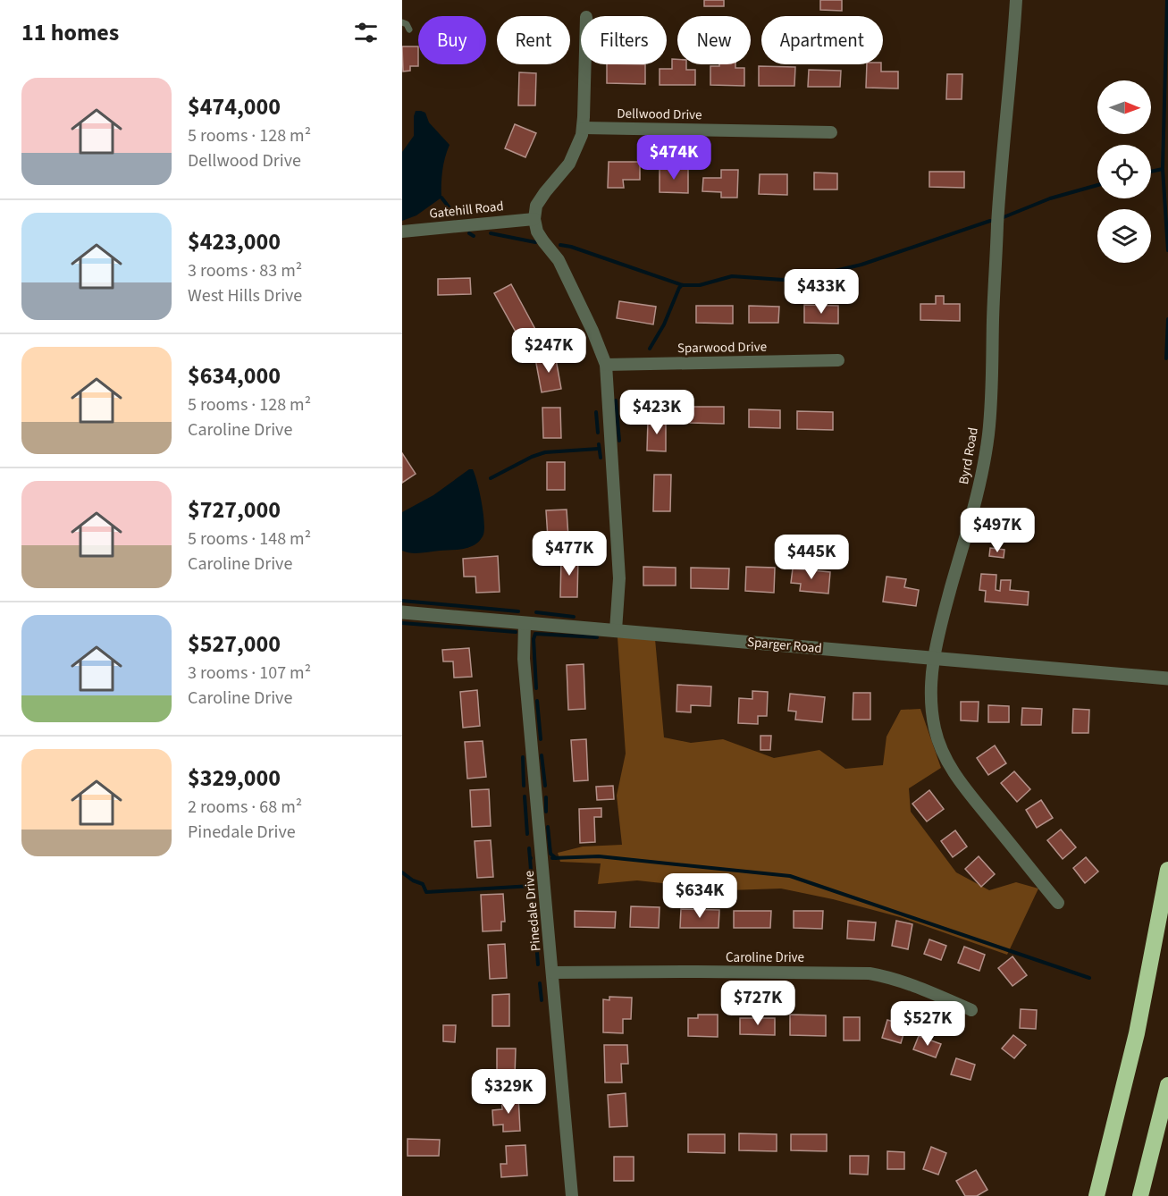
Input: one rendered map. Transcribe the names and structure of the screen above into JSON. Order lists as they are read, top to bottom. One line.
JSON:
{"streets":{"street":["Dellwood Drive","Gatehill Road","Sparwood Drive","Byrd Road","Sparger Road","Pinedale Drive","Caroline Drive"]},"crossings":[["Byrd Road","Sparger Road"],["Sparger Road","Pinedale Drive"],["Pinedale Drive","Caroline Drive"]],"north":"right","page":{"heading":"11 homes","chip":["Buy","Rent","Filters","New","Apartment"],"list":[{"name":"$474,000","note":"5 rooms · 128 m² · Dellwood Drive"},{"name":"$423,000","note":"3 rooms · 83 m² · West Hills Drive"},{"name":"$634,000","note":"5 rooms · 128 m² · Caroline Drive"},{"name":"$727,000","note":"5 rooms · 148 m² · Caroline Drive"},{"name":"$527,000","note":"3 rooms · 107 m² · Caroline Drive"},{"name":"$329,000","note":"2 rooms · 68 m² · Pinedale Drive"}],"price":["$474K","$433K","$247K","$423K","$497K","$477K","$445K","$634K","$727K","$527K","$329K"]}}
